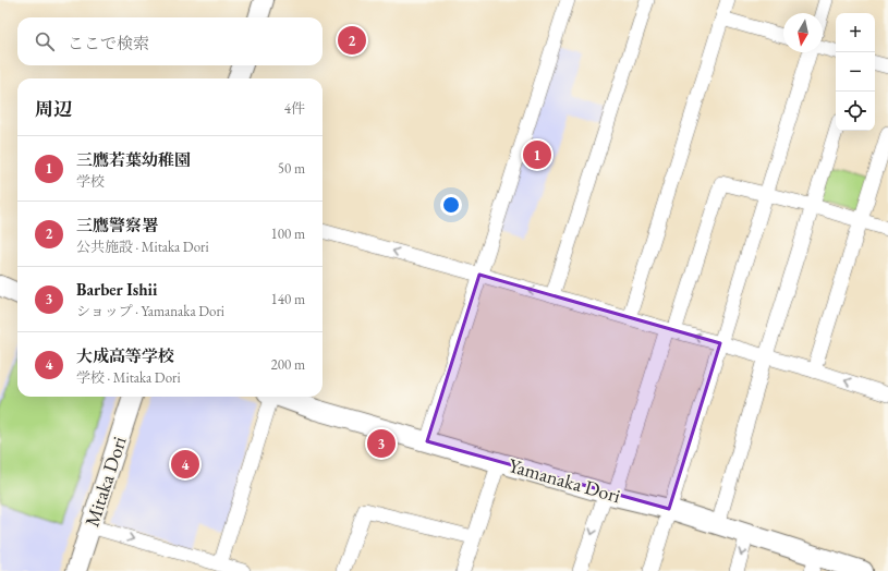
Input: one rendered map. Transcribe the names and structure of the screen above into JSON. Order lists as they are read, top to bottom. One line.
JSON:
{"streets":{"street":["Yamanaka Dori","Mitaka Dori"]},"north":"bottom","page":{"map_buttons":["+","−"],"search":"ここで検索","pins":["2","1","3","4"],"heading":["周辺","4件"],"list":[{"mark":"1","name":"三鷹若葉幼稚園","note":"学校","value":"50 m"},{"mark":"2","name":"三鷹警察署","note":"公共施設 · Mitaka Dori","value":"100 m"},{"mark":"3","name":"Barber Ishii","note":"ショップ · Yamanaka Dori","value":"140 m"},{"mark":"4","name":"大成高等学校","note":"学校 · Mitaka Dori","value":"200 m"}]}}
